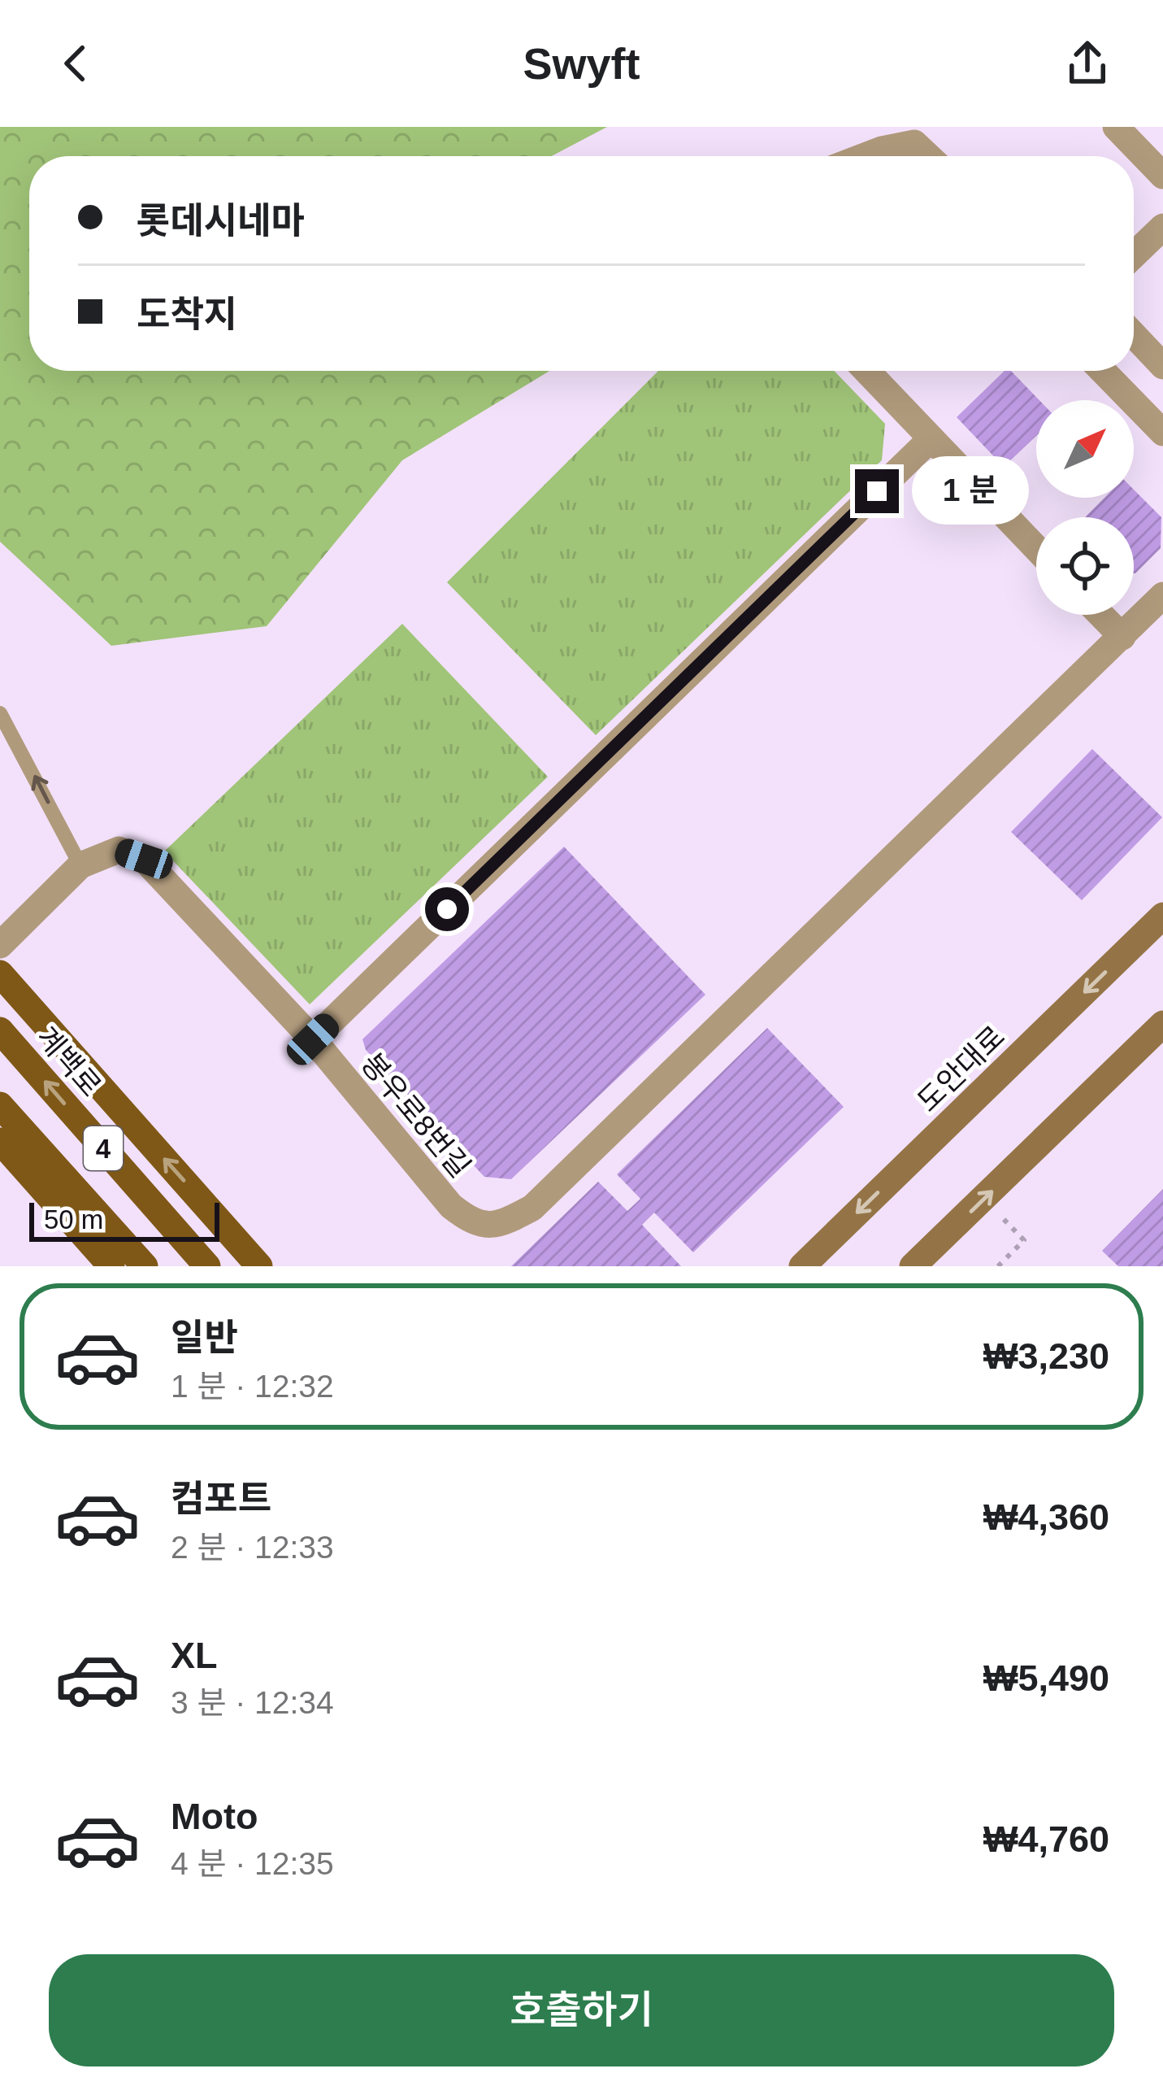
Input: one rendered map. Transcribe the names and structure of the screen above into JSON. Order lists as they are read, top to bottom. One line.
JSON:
{"streets":{"main road":["계백로","도안대로","4"],"street":["봉우로8번길"]},"scale_bar":"50 m","north":"top right","page":{"header":"Swyft","banner":["롯데시네마","도착지"],"bubble":"1 분","scale":"50 m","list":[{"name":"일반","note":"1 분 · 12:32","value":"₩3,230"},{"name":"컴포트","note":"2 분 · 12:33","value":"₩4,360"},{"name":"XL","note":"3 분 · 12:34","value":"₩5,490"},{"name":"Moto","note":"4 분 · 12:35","value":"₩4,760"}],"buttons":"호출하기"}}
